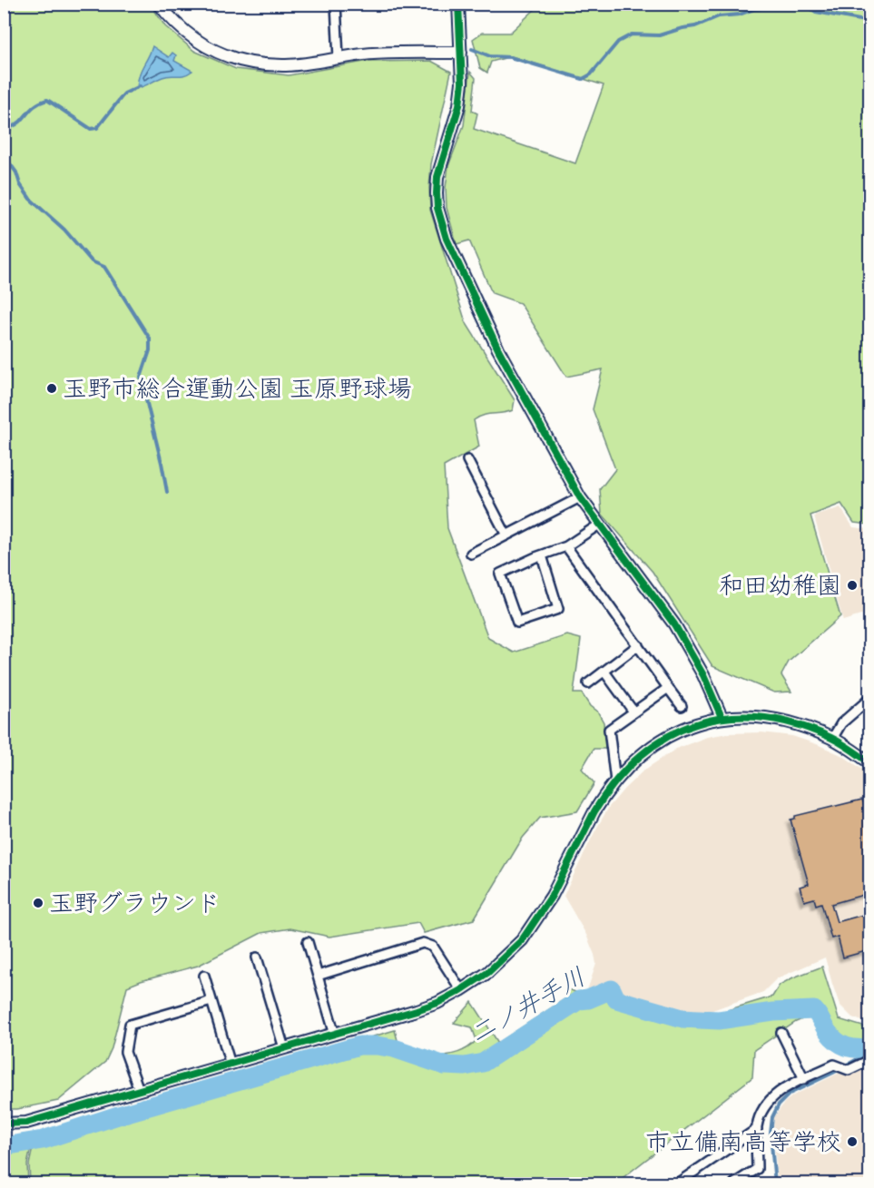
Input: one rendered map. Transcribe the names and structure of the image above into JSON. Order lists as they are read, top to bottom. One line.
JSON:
{"water":["二ノ井手川"],"places":["玉野市総合運動公園 玉原野球場","和田幼稚園","玉野グラウンド","市立備南高等学校"]}
